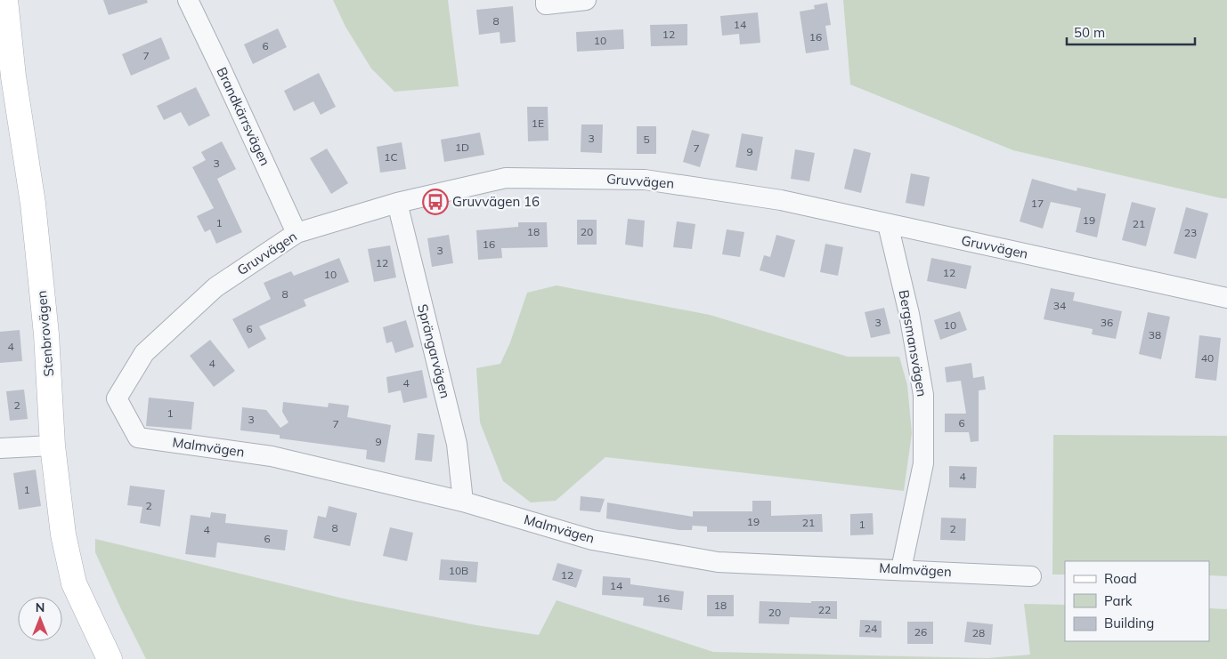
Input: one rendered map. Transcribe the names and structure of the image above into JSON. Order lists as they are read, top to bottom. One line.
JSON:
{"streets":{"street":["Brandkärrsvägen","Gruvvägen","Stenbrovägen","Bergsmansvägen","Sprängarvägen","Malmvägen"]},"crossings":[["Brandkärrsvägen","Gruvvägen"],["Gruvvägen","Bergsmansvägen"],["Gruvvägen","Sprängarvägen"],["Gruvvägen","Malmvägen"],["Bergsmansvägen","Malmvägen"],["Sprängarvägen","Malmvägen"]],"places":{"bus stop":["Gruvvägen 16"]},"house_numbers":["8","14","12","16","10","6","7","1E","3","5","1D","7","9","1C","3","17","19","1","21","18","20","23","16","3","12","12","10","8","34","3","36","10","6","38","4","40","4","4","2","1","3","6","7","9","4","1","2","19","21","1","8","2","4","6","10B","12","14","16","18","22","20","24","26","28"],"legend":["Road","Park","Building"],"scale_bar":"50 m","north":"top"}
